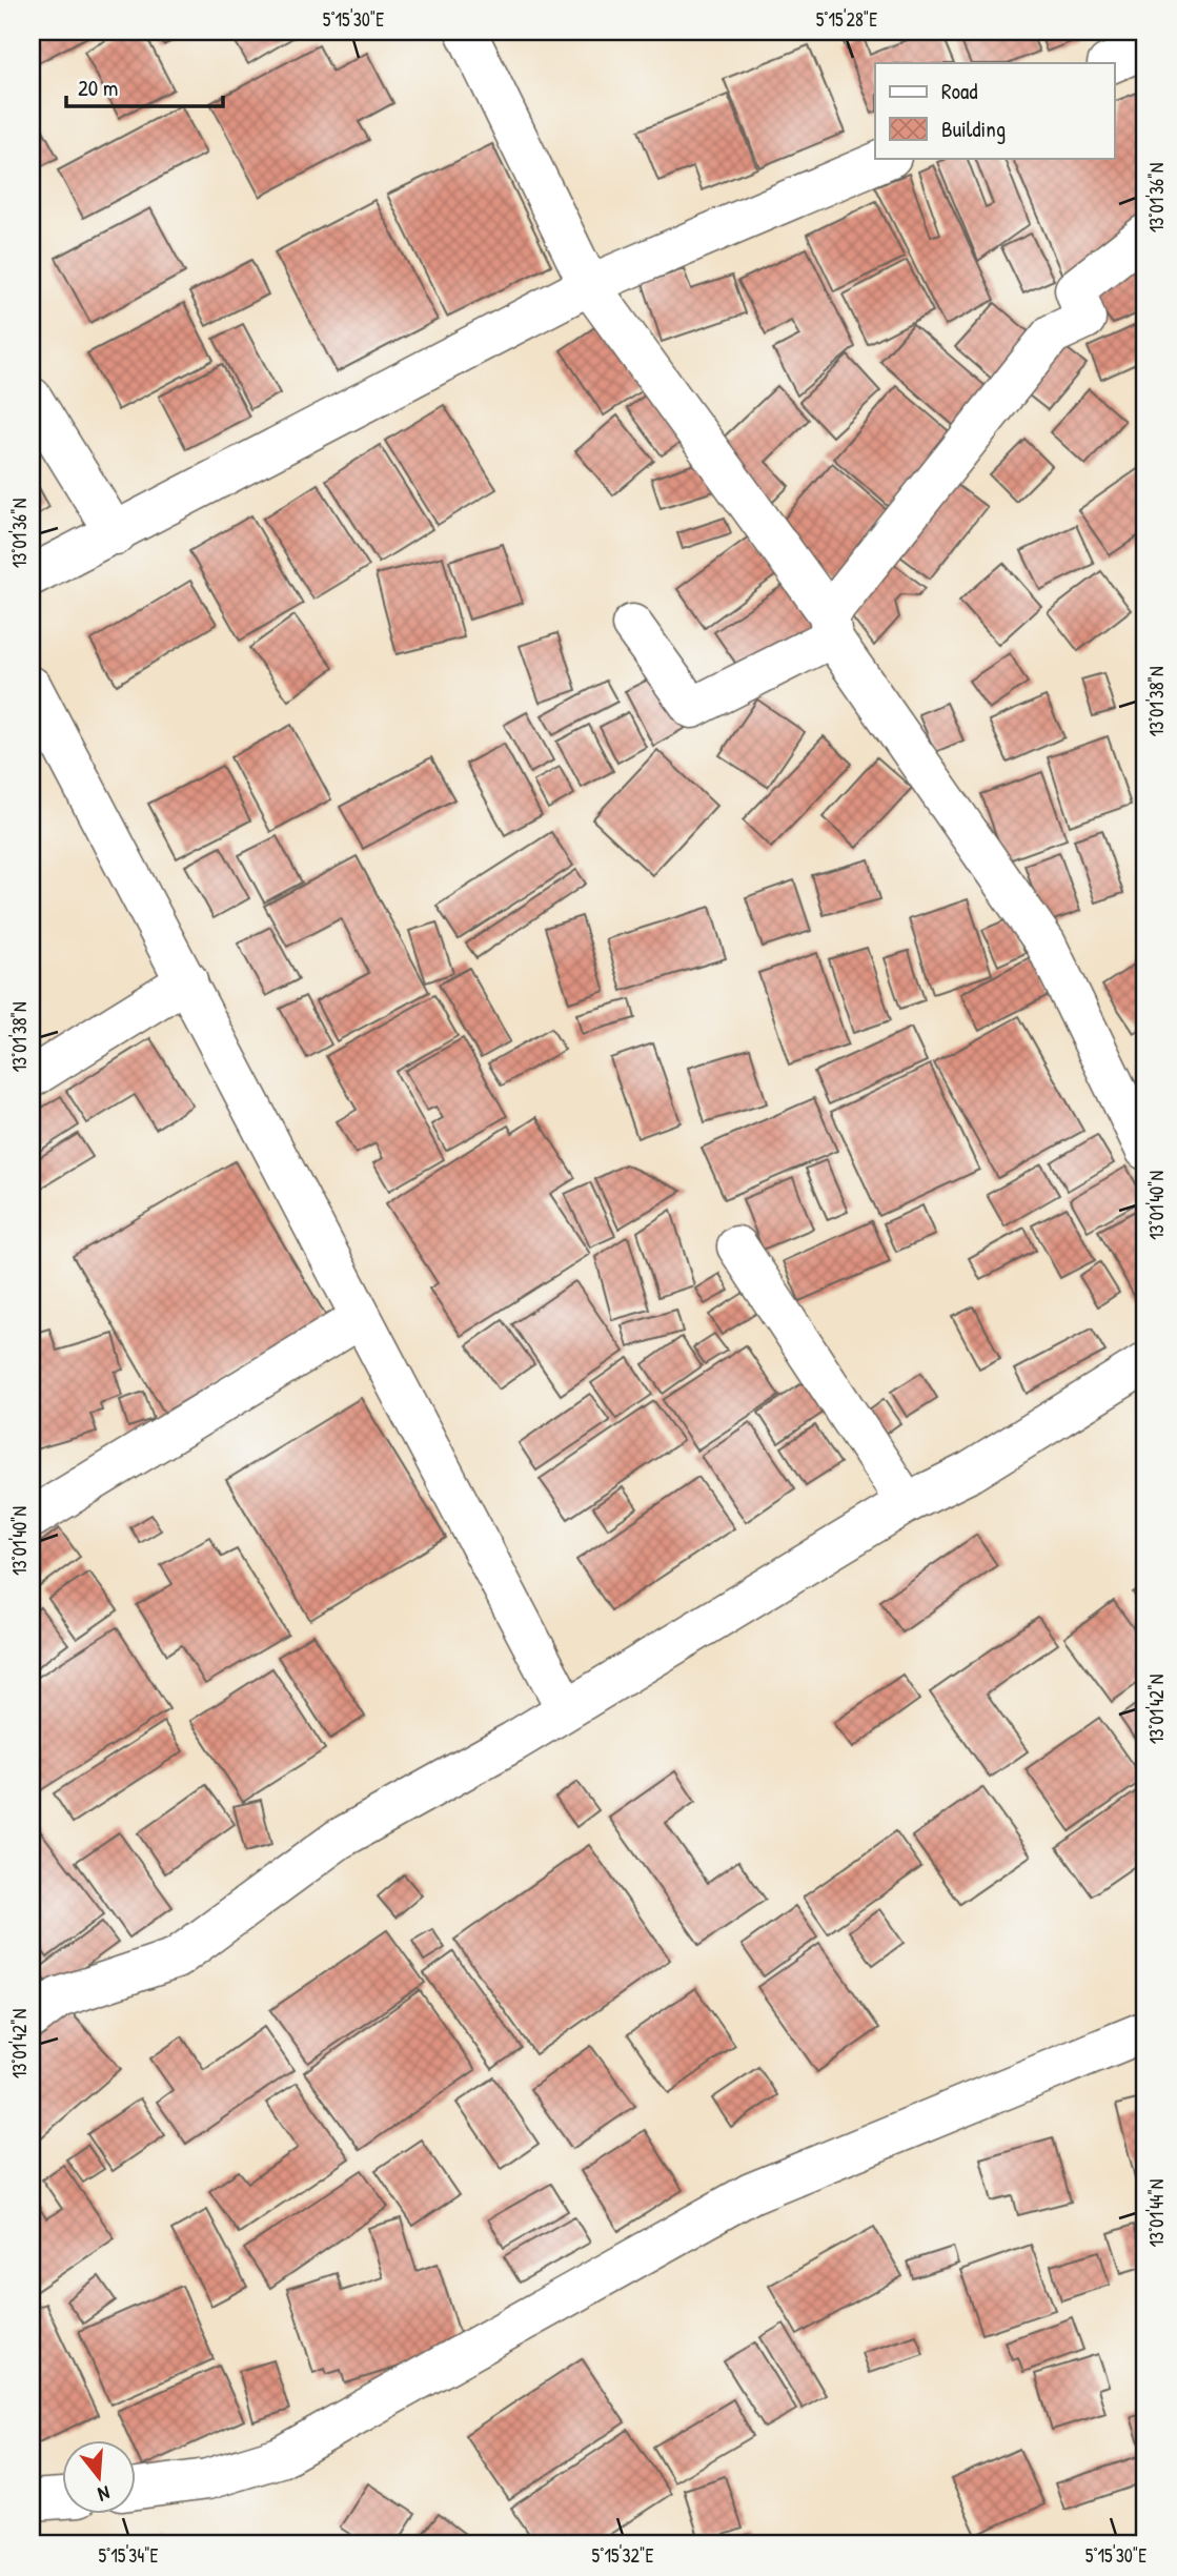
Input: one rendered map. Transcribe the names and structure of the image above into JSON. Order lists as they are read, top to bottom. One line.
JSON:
{"legend":["Road","Building"],"scale_bar":"20 m","north":"bottom","coordinates":["5°15'30\"E","5°15'28\"E","13°01'36\"N","13°01'38\"N","13°01'40\"N","13°01'42\"N","13°01'44\"N","5°15'34\"E","5°15'32\"E"]}
